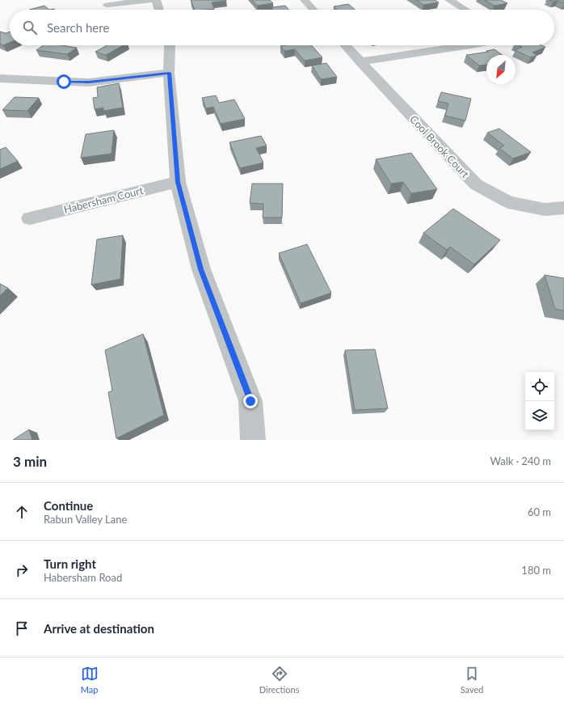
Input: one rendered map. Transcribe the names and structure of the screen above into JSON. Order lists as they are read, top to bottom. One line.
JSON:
{"streets":{"street":["Cool Brook Court","Habersham Court"]},"north":"bottom left","page":{"search":"Search here","heading":["3 min","Walk · 240 m"],"list":[["Continue","Rabun Valley Lane","60 m"],["Turn right","Habersham Road","180 m"],"Arrive at destination"],"nav":["Map","Directions","Saved"]}}
